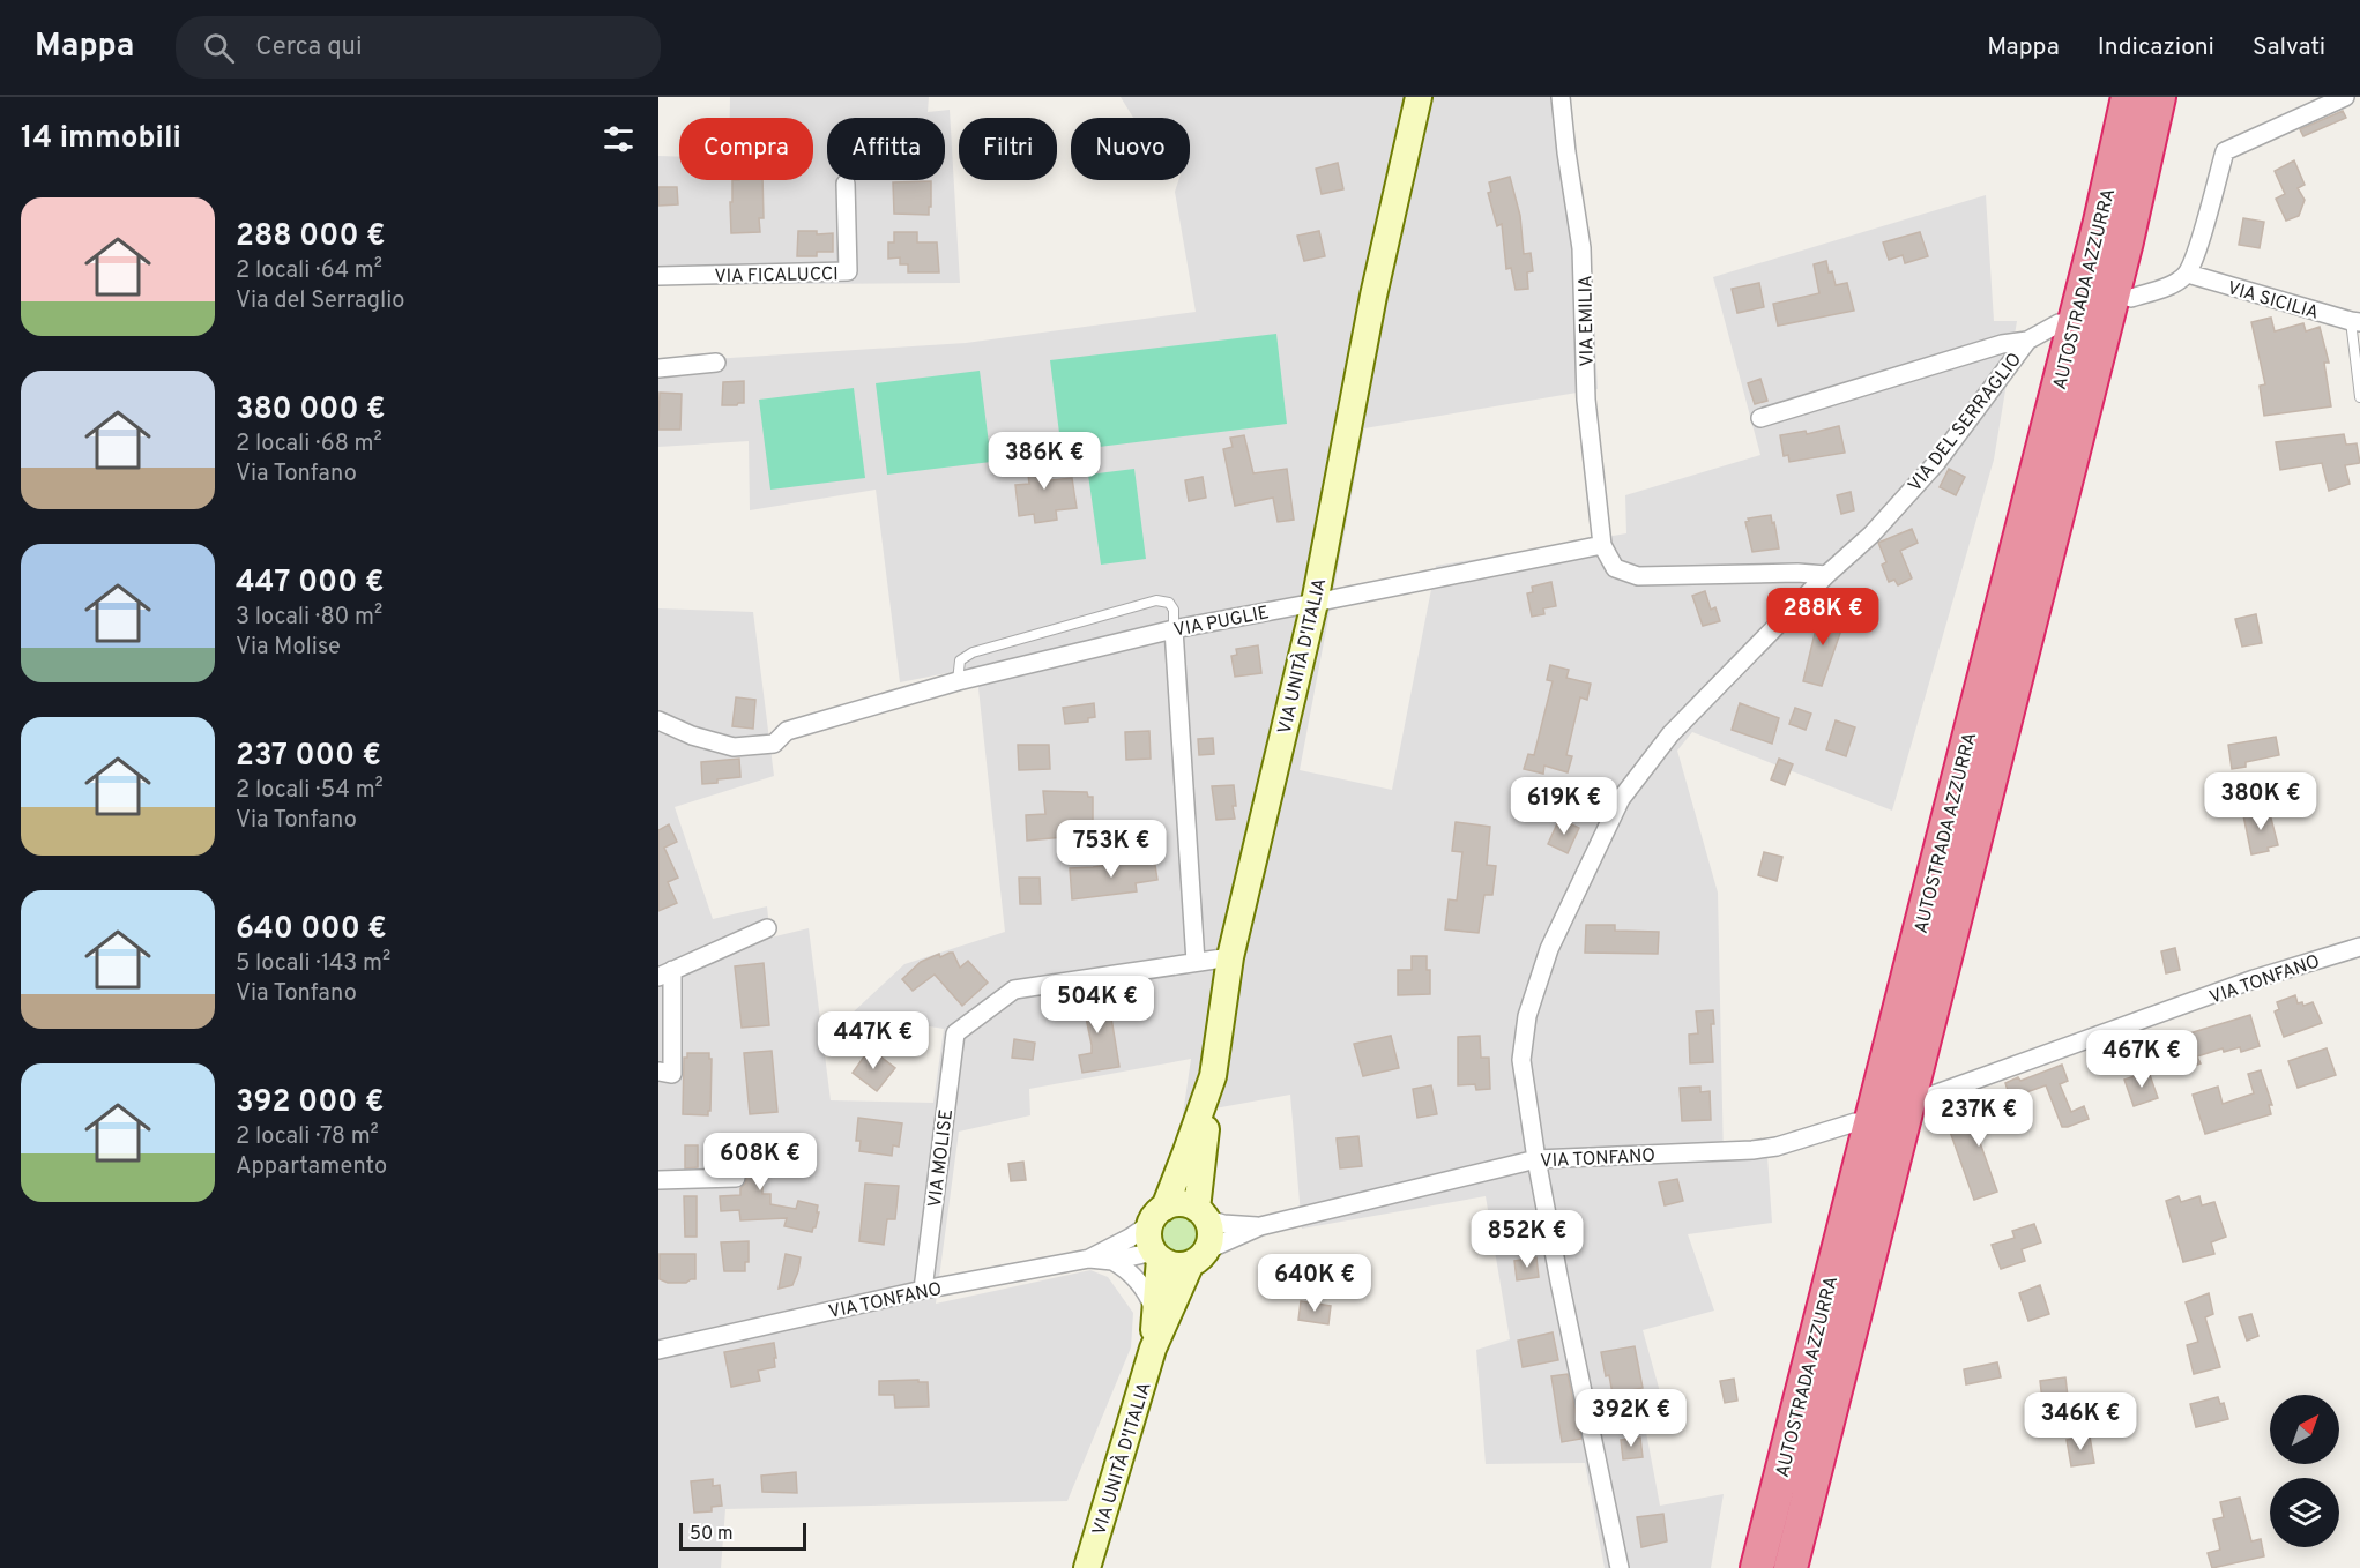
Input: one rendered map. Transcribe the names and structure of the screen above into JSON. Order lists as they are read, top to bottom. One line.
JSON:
{"streets":{"highway":["AUTOSTRADA AZZURRA"],"main road":["VIA UNITÀ D'ITALIA"],"street":["VIA FICALUCCI","VIA SICILIA","VIA EMILIA","VIA DEL SERRAGLIO","VIA PUGLIE","VIA TONFANO","VIA MOLISE"]},"crossings":[["VIA EMILIA","VIA PUGLIE"],["VIA DEL SERRAGLIO","VIA TONFANO"],["VIA PUGLIE","VIA UNITÀ D'ITALIA"],["VIA UNITÀ D'ITALIA","VIA TONFANO"],["VIA UNITÀ D'ITALIA","VIA MOLISE"],["VIA TONFANO","VIA MOLISE"]],"scale_bar":"50 m","north":"top right","page":{"header":"Mappa","search":"Cerca qui","nav":["Mappa","Indicazioni","Salvati"],"heading":"14 immobili","chip":["Compra","Affitta","Filtri","Nuovo"],"list":[{"name":"288 000 €","note":"2 locali · 64 m² · Via del Serraglio"},{"name":"380 000 €","note":"2 locali · 68 m² · Via Tonfano"},{"name":"447 000 €","note":"3 locali · 80 m² · Via Molise"},{"name":"237 000 €","note":"2 locali · 54 m² · Via Tonfano"},{"name":"640 000 €","note":"5 locali · 143 m² · Via Tonfano"},{"name":"392 000 €","note":"2 locali · 78 m² · Appartamento"}],"price":["386K €","288K €","380K €","619K €","753K €","504K €","447K €","467K €","237K €","608K €","852K €","640K €","392K €","346K €"],"scale":"50 m"}}
